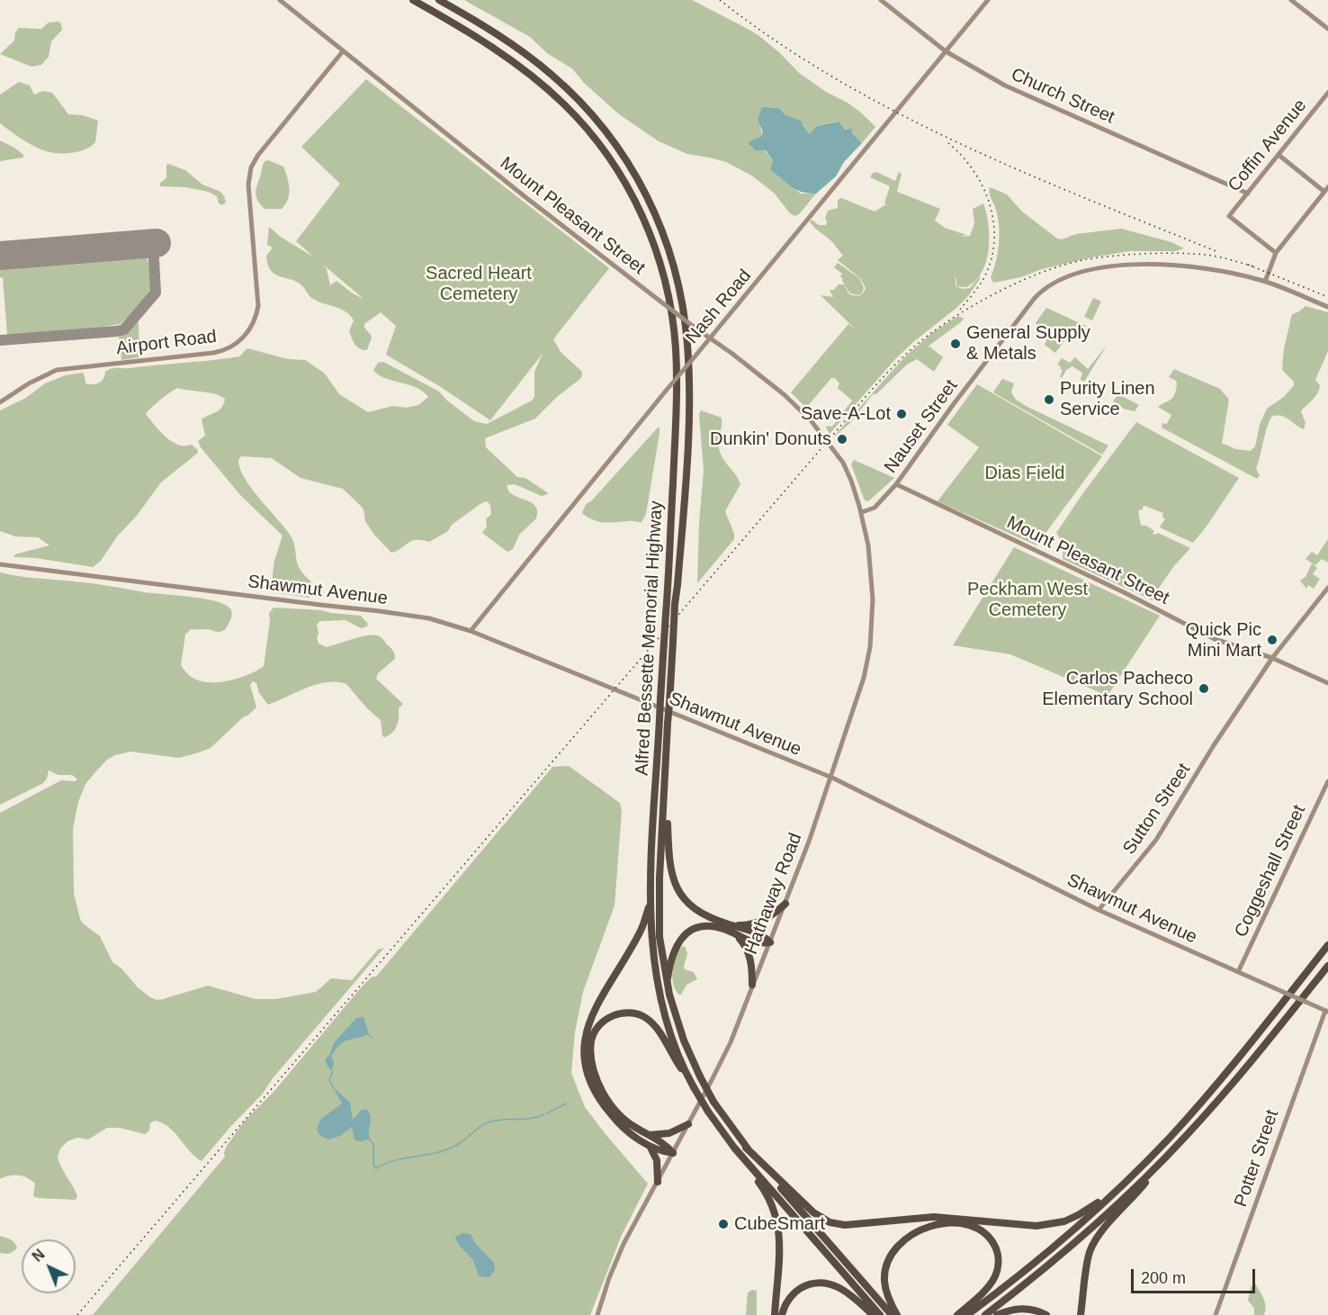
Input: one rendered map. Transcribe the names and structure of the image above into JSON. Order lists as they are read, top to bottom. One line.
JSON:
{"streets":{"highway":["Alfred Bessette Memorial Highway"],"main road":["Church Street","Coffin Avenue","Mount Pleasant Street","Nash Road","Airport Road","Nauset Street","Shawmut Avenue","Sutton Street","Coggeshall Street","Hathaway Road","Potter Street"]},"crossings":[["Church Street","Coffin Avenue"],["Church Street","Nash Road"],["Mount Pleasant Street","Nash Road"],["Mount Pleasant Street","Airport Road"],["Mount Pleasant Street","Nauset Street"],["Mount Pleasant Street","Sutton Street"],["Mount Pleasant Street","Hathaway Road"],["Nash Road","Shawmut Avenue"],["Nauset Street","Hathaway Road"],["Shawmut Avenue","Sutton Street"],["Shawmut Avenue","Coggeshall Street"],["Shawmut Avenue","Hathaway Road"],["Shawmut Avenue","Potter Street"]],"parks":["Sacred Heart Cemetery","Dias Field","Peckham West Cemetery"],"places":["General Supply & Metals","Purity Linen Service","Save-A-Lot","Dunkin' Donuts","Quick Pic Mini Mart","Carlos Pacheco Elementary School","CubeSmart"],"scale_bar":"200 m","north":"top left"}
